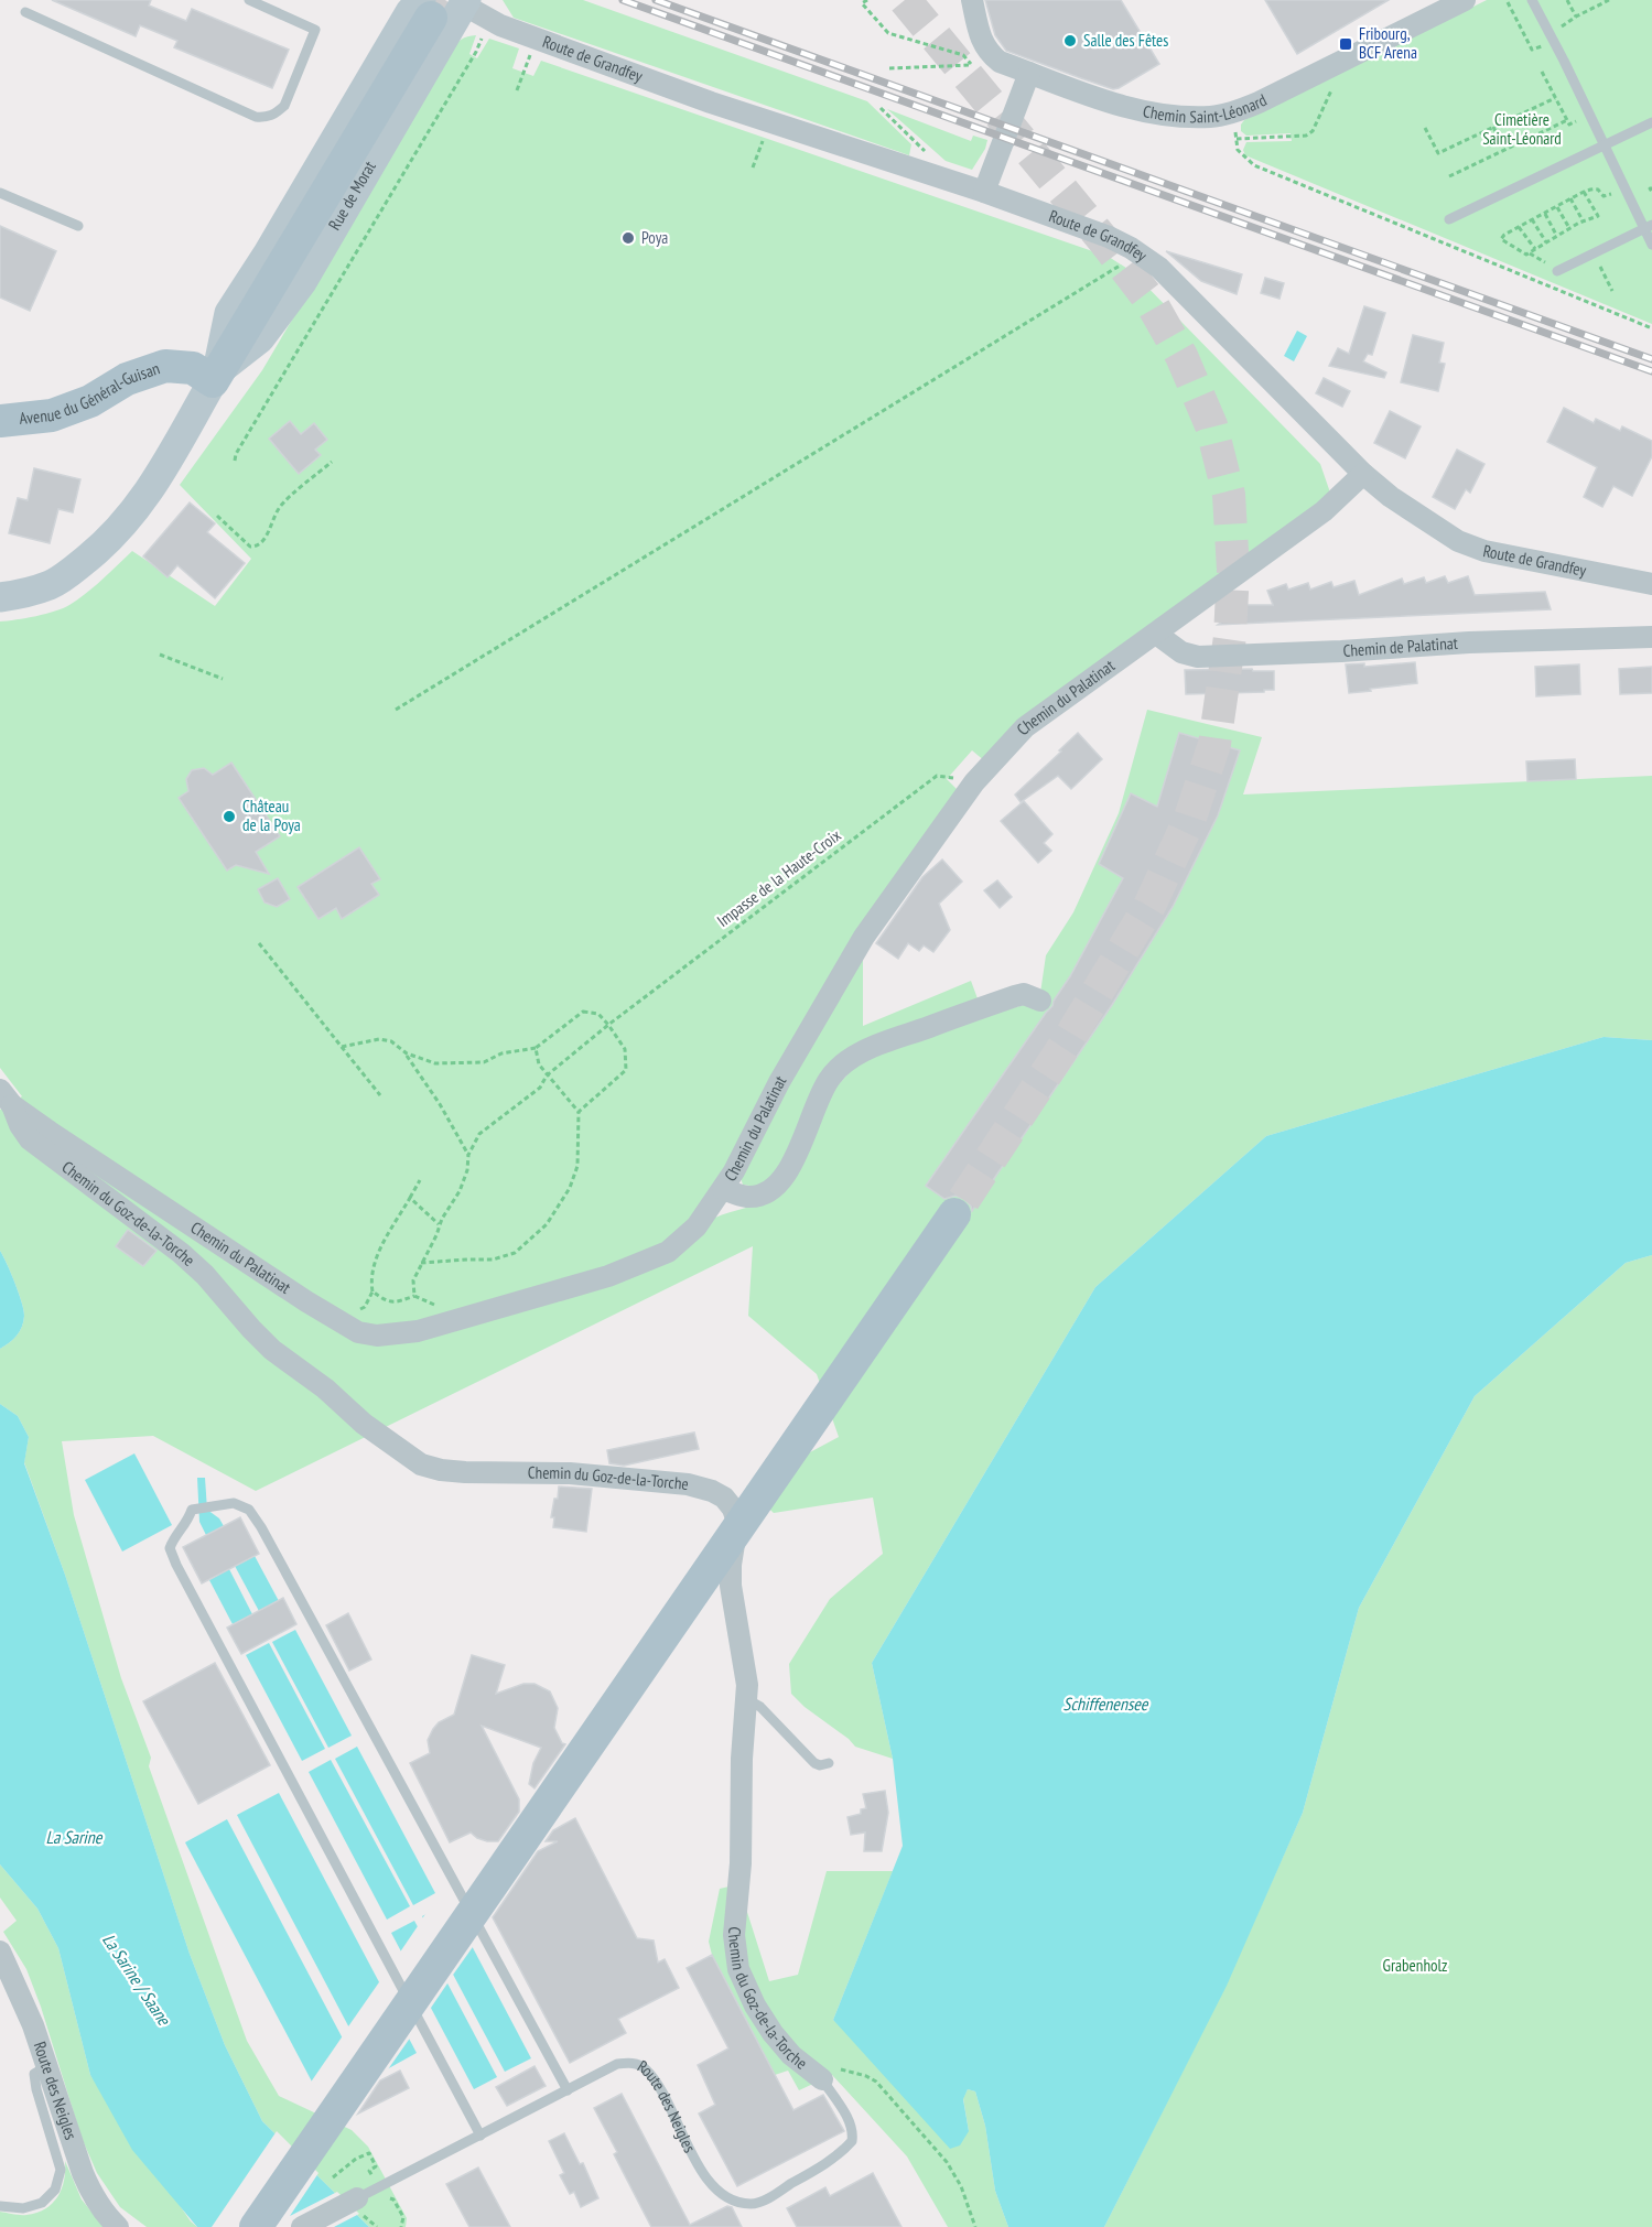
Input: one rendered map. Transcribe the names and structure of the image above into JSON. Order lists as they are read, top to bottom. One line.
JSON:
{"streets":{"main road":["Rue de Morat","Avenue du Général-Guisan"],"street":["Route de Grandfey","Chemin Saint-Léonard","Chemin de Palatinat","Chemin du Palatinat","Chemin du Goz-de-la-Torche","Route des Neigles"],"path":["Impasse de la Haute-Croix"]},"crossings":[["Route de Grandfey","Rue de Morat"],["Route de Grandfey","Chemin du Palatinat"],["Rue de Morat","Avenue du Général-Guisan"],["Chemin de Palatinat","Chemin du Palatinat"],["Chemin du Palatinat","Impasse de la Haute-Croix"],["Chemin du Palatinat","Chemin du Goz-de-la-Torche"],["Chemin du Goz-de-la-Torche","Route des Neigles"]],"water":["Schiffenensee","La Sarine","La Sarine / Saane"],"parks":["Cimetière Saint-Léonard","Grabenholz"],"places":{"other":["Salle des Fêtes","Poya","Château de la Poya"],"transit":["Fribourg, BCF Arena"]}}
